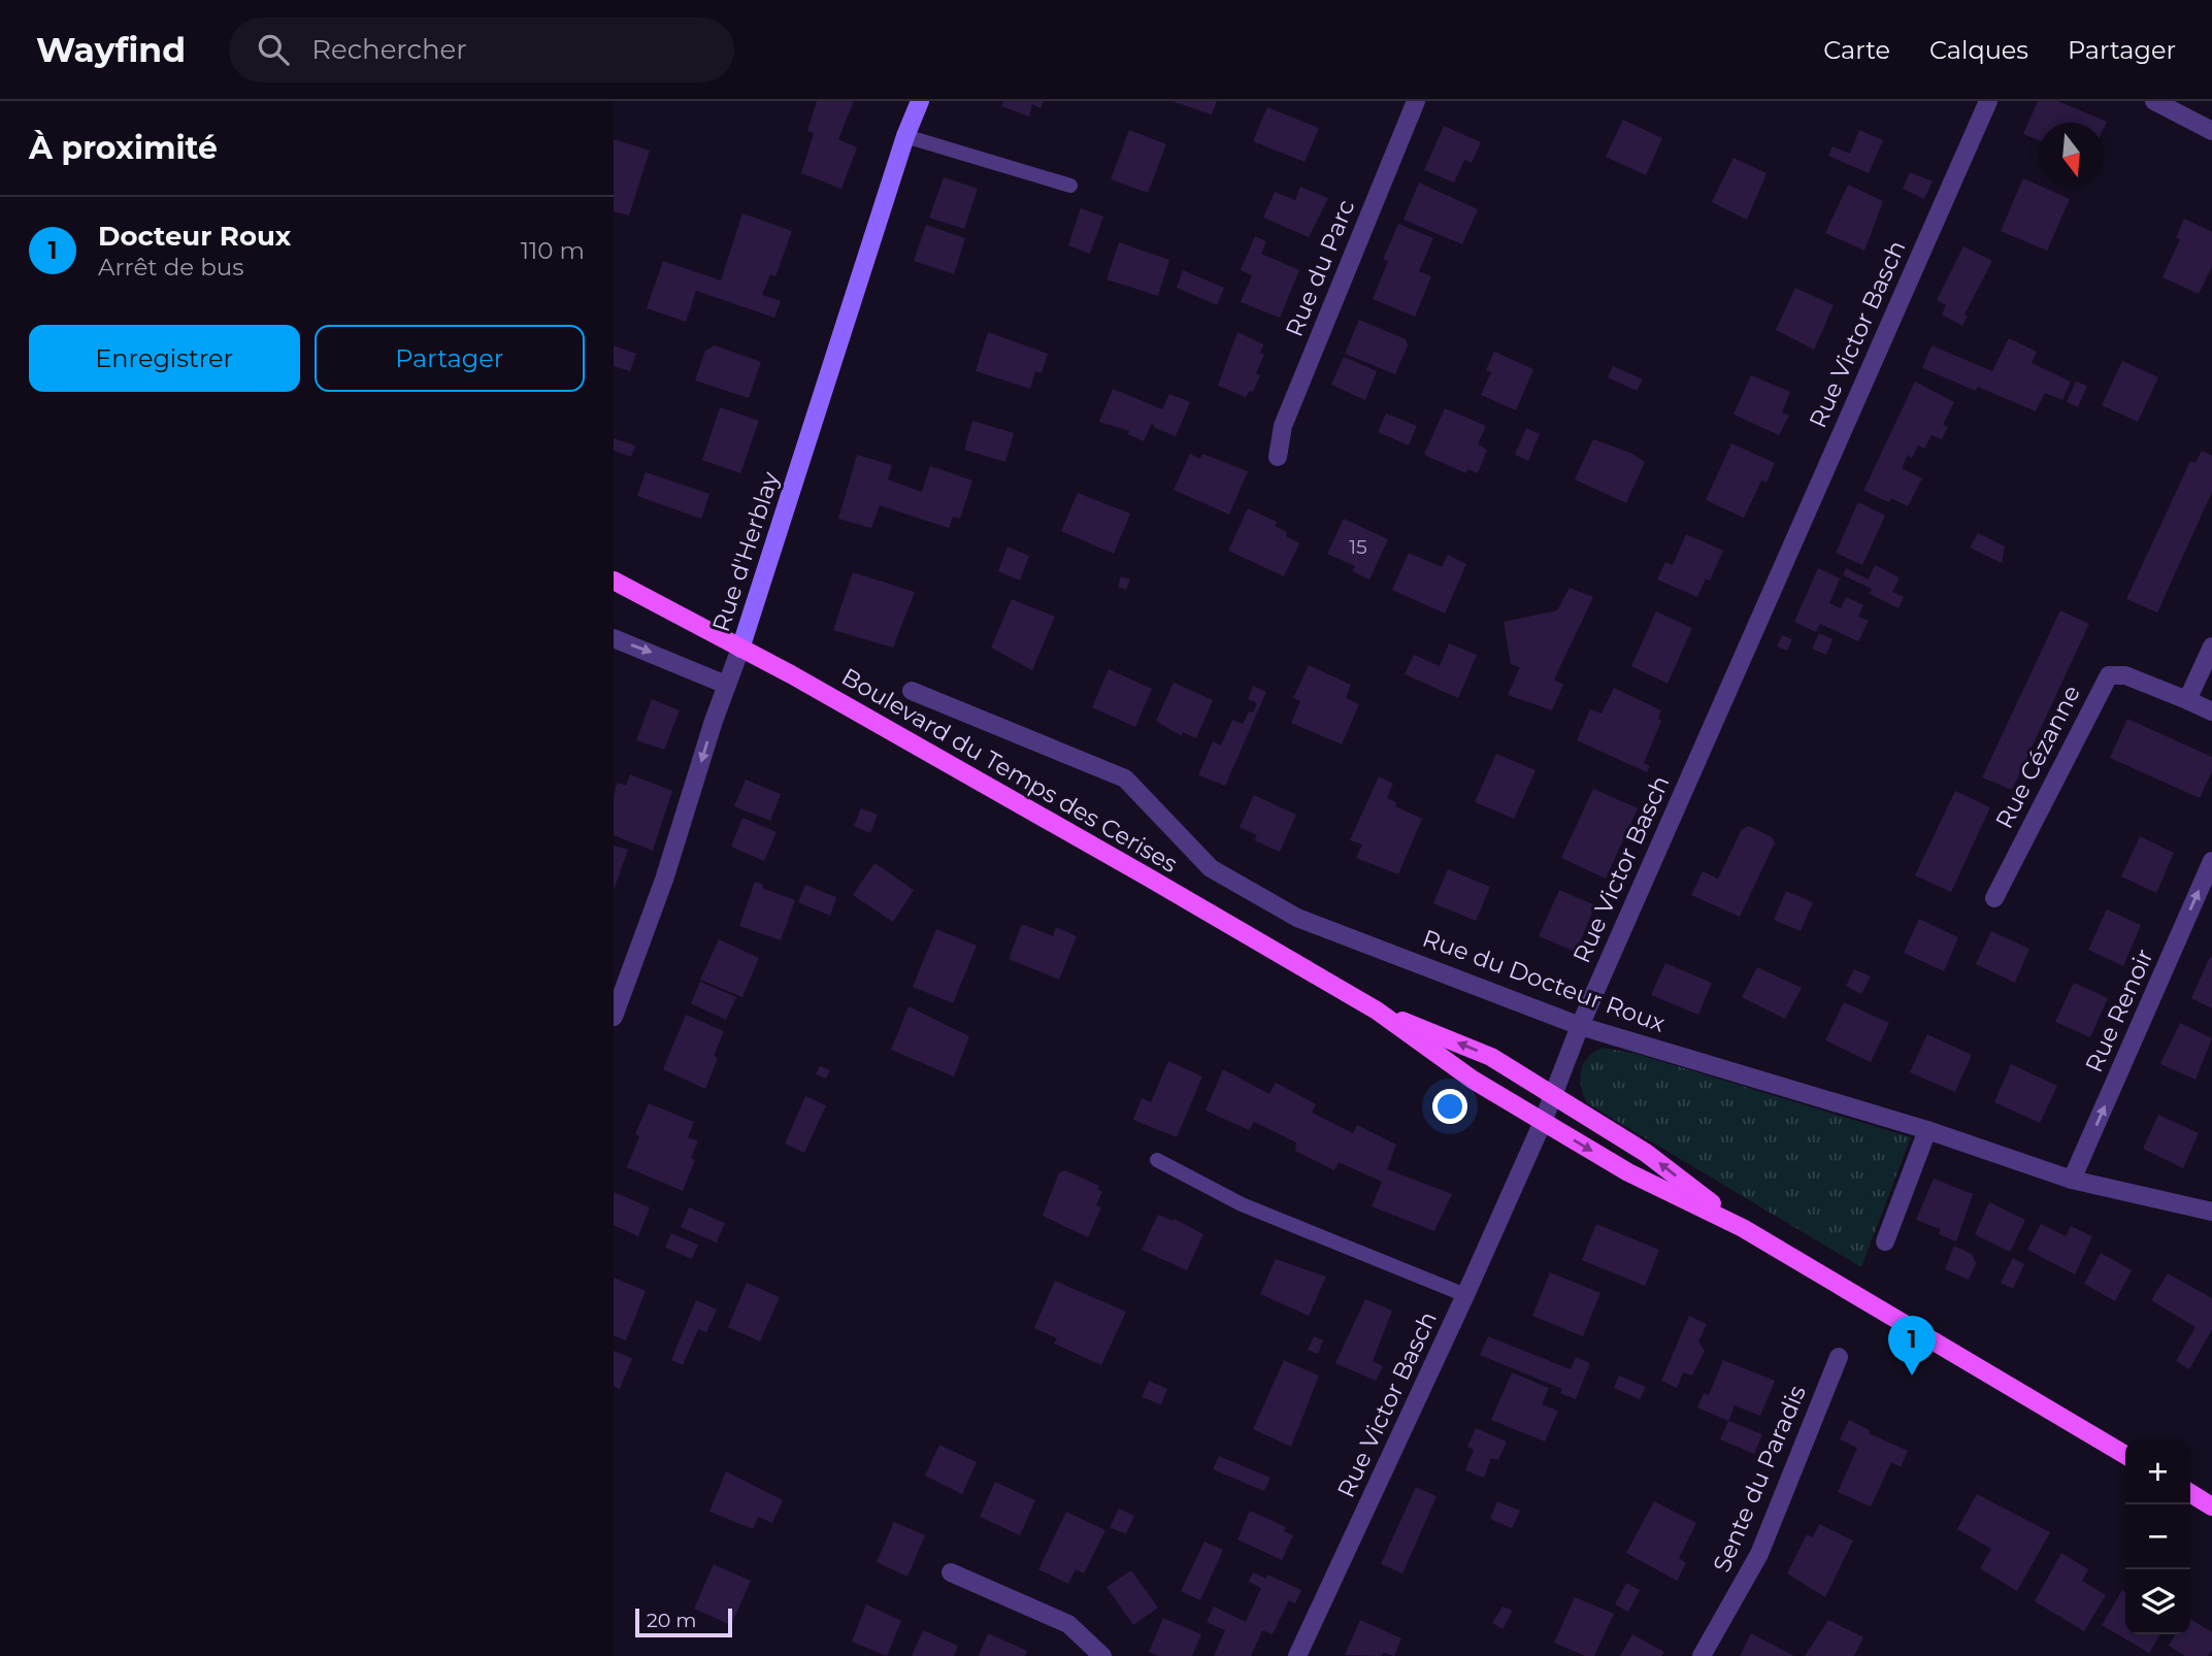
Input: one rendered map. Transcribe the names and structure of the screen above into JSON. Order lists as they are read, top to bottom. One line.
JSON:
{"streets":{"main road":["Rue d'Herblay","Boulevard du Temps des Cerises"],"street":["Rue du Parc","Rue Victor Basch","Rue Cézanne","Rue du Docteur Roux","Rue Renoir","Sente du Paradis"]},"crossings":[["Rue Victor Basch","Boulevard du Temps des Cerises"],["Rue Victor Basch","Rue du Docteur Roux"],["Rue d'Herblay","Boulevard du Temps des Cerises"],["Rue du Docteur Roux","Rue Renoir"]],"one_way":["Rue d'Herblay","Rue Renoir"],"house_numbers":["15"],"scale_bar":"20 m","north":"bottom","page":{"header":"Wayfind","search":"Rechercher","nav":["Carte","Calques","Partager"],"heading":"À proximité","list":[{"mark":"1","name":"Docteur Roux","note":"Arrêt de bus","value":"110 m"}],"buttons":["Enregistrer","Partager"],"pins":"1","map_buttons":["+","−"],"scale":"20 m"}}
